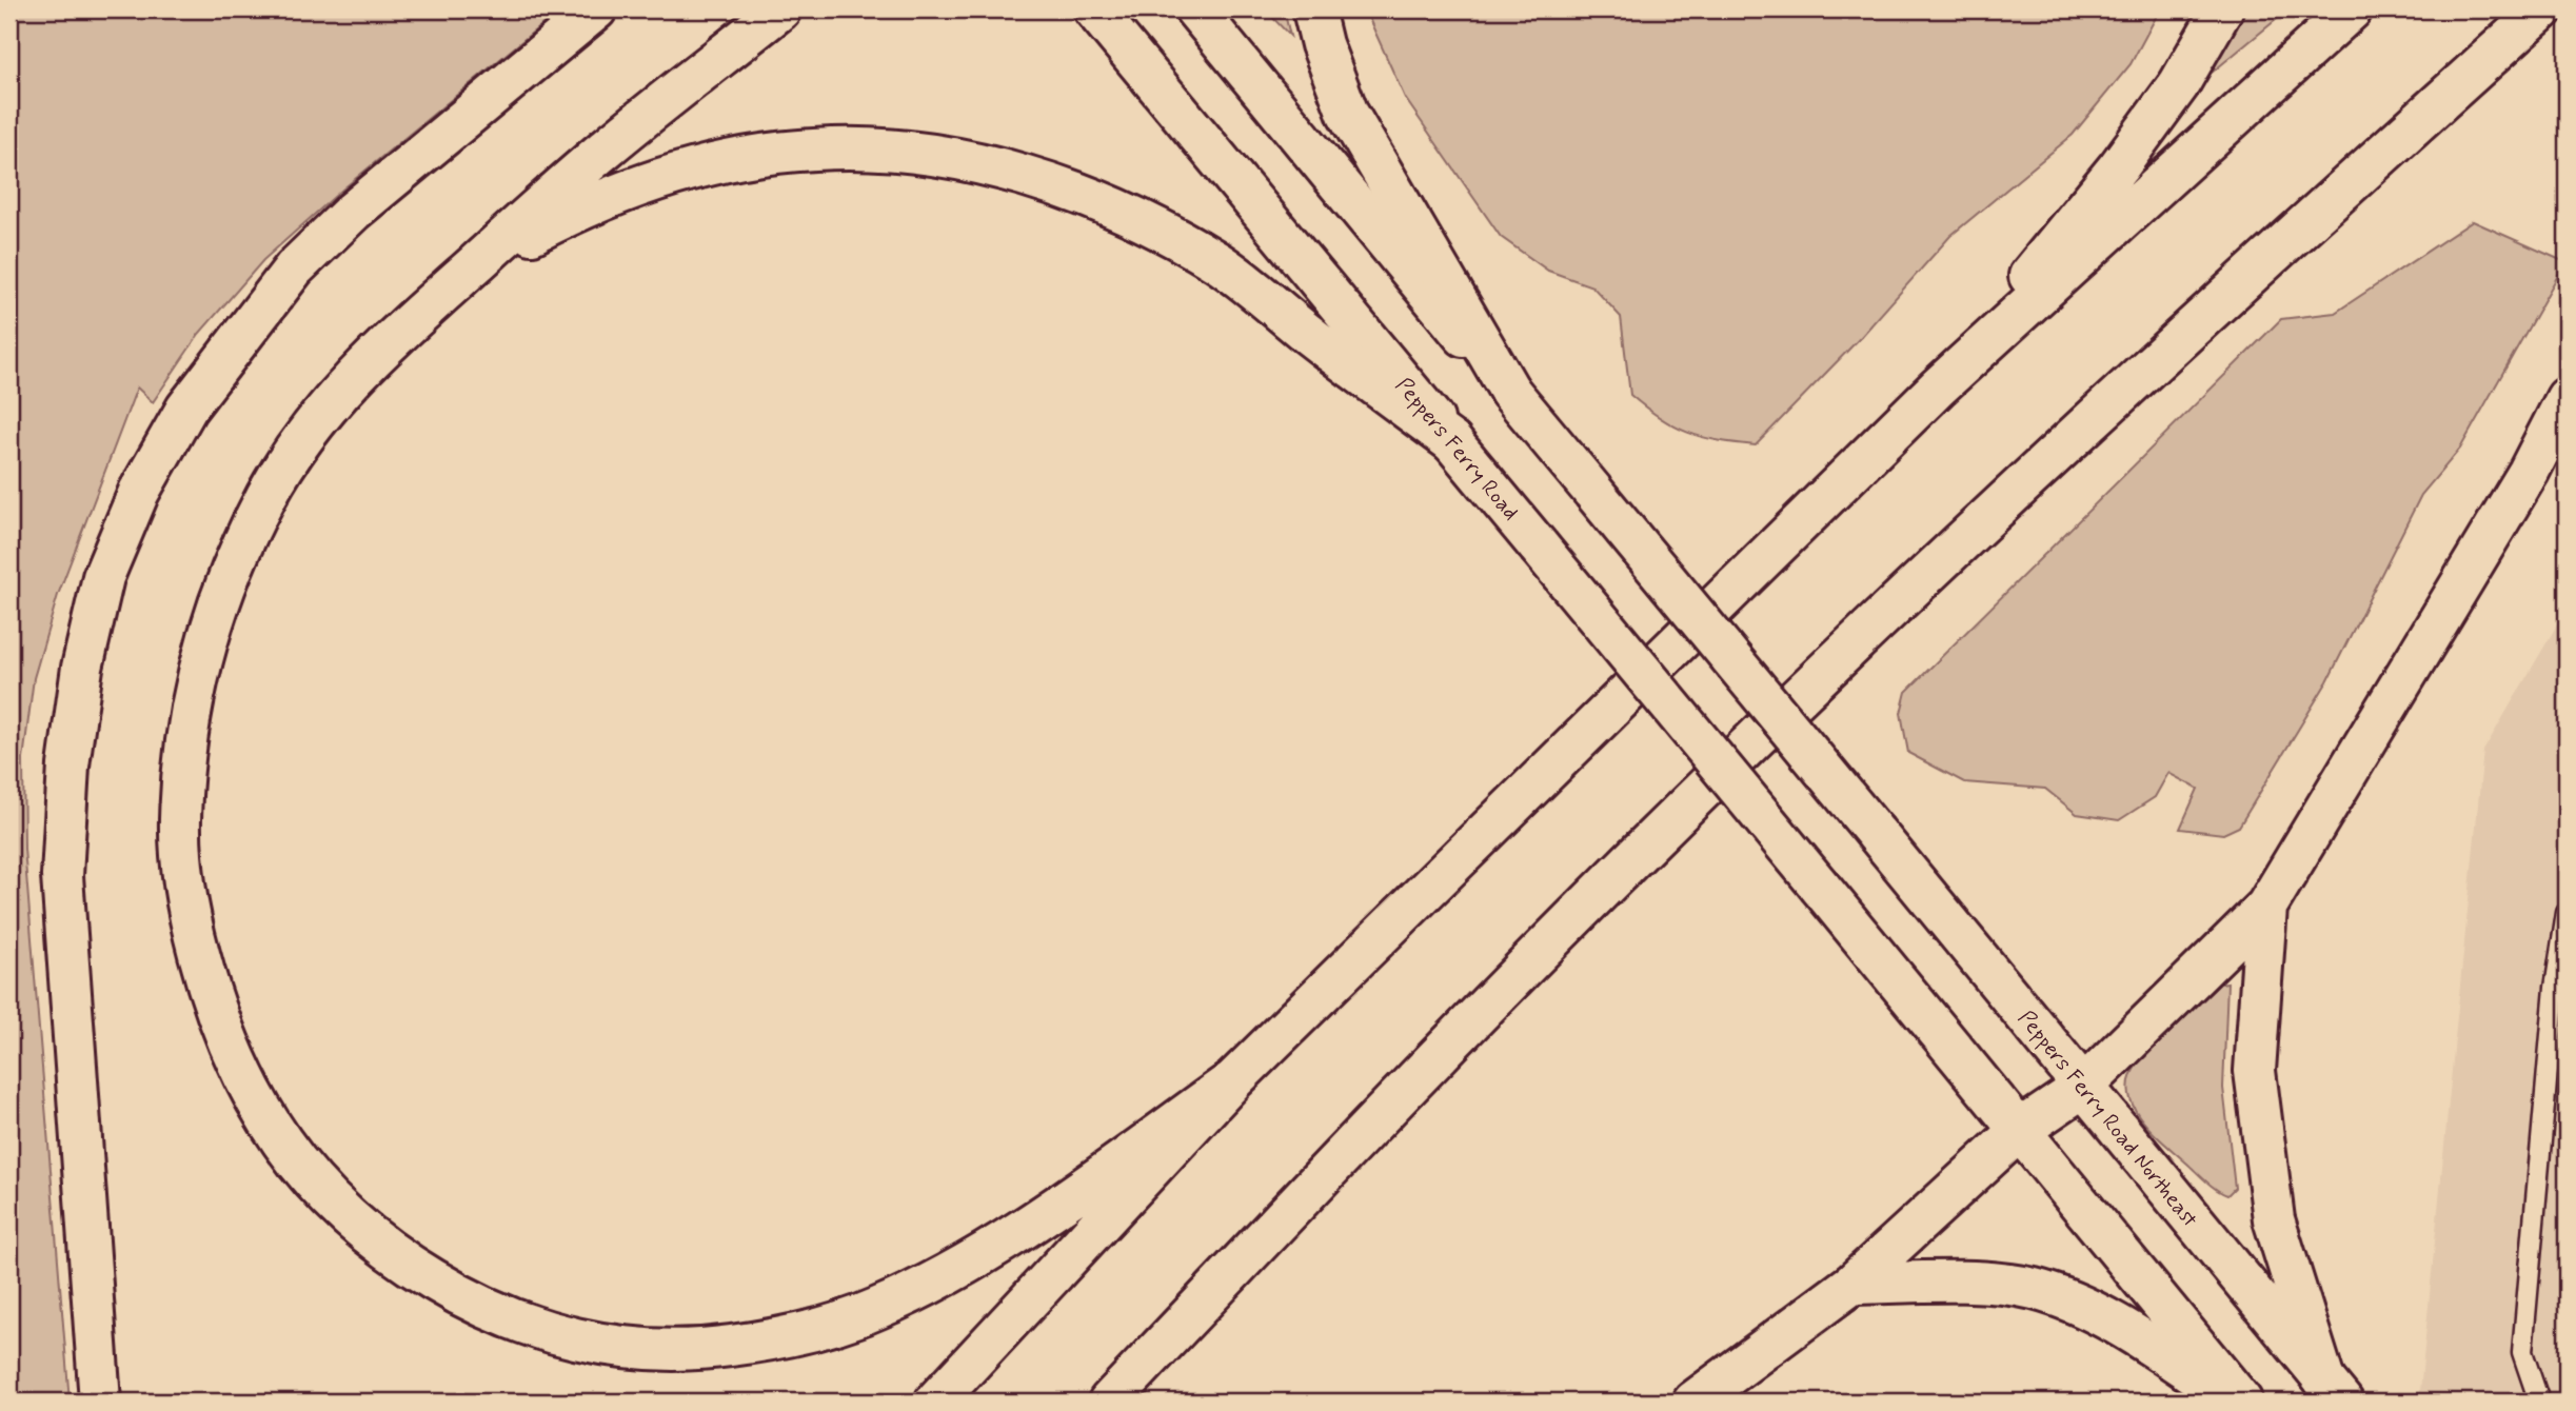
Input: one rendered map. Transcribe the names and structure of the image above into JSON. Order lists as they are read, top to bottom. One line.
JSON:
{"streets":{"main road":["Peppers Ferry Road","Peppers Ferry Road Northeast"]}}
